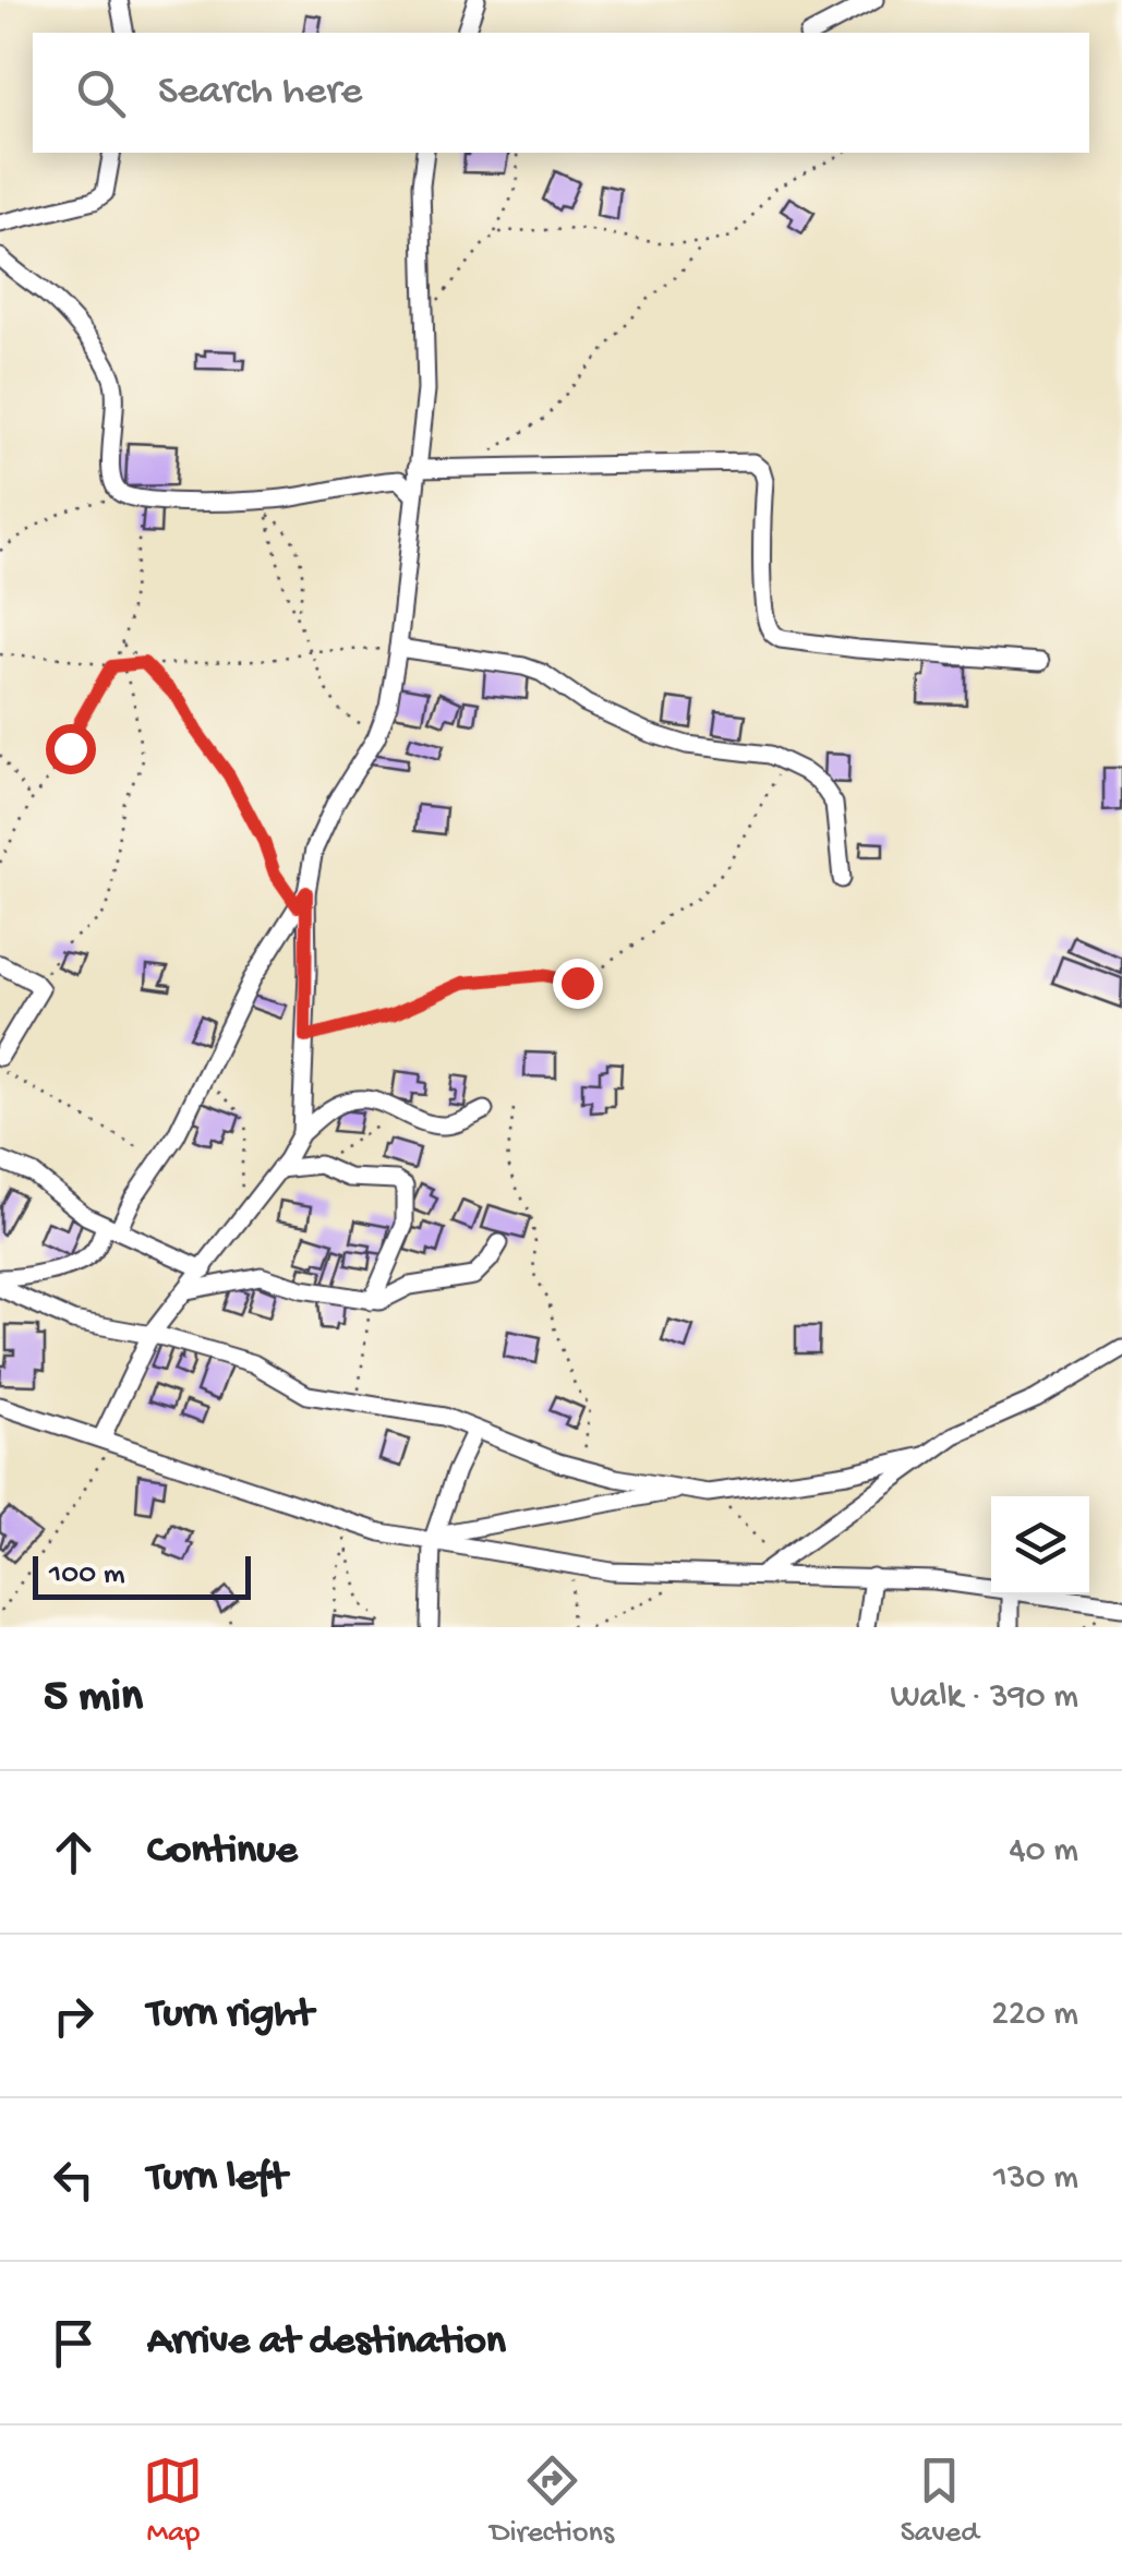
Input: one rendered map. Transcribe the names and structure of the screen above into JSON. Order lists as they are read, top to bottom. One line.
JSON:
{"scale_bar":"100 m","page":{"search":"Search here","scale":"100 m","heading":["5 min","Walk · 390 m"],"list":[["Continue","40 m"],["Turn right","220 m"],["Turn left","130 m"],"Arrive at destination"],"nav":["Map","Directions","Saved"]}}
